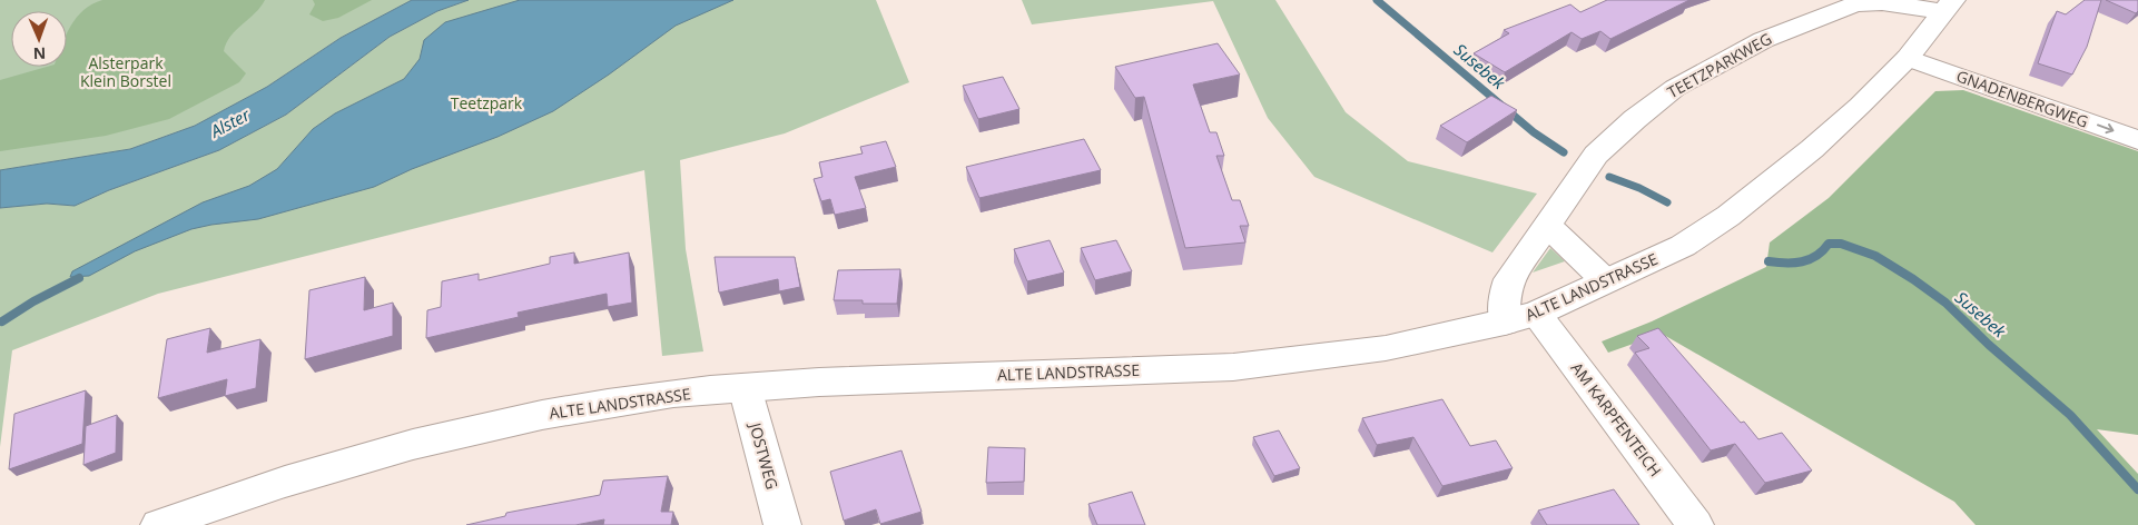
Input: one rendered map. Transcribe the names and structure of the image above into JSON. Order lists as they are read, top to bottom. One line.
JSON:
{"streets":{"main road":["TEETZPARKWEG","GNADENBERGWEG","ALTE LANDSTRASSE","AM KARPFENTEICH","JOSTWEG"]},"crossings":[["TEETZPARKWEG","ALTE LANDSTRASSE"],["TEETZPARKWEG","AM KARPFENTEICH"],["GNADENBERGWEG","ALTE LANDSTRASSE"],["ALTE LANDSTRASSE","AM KARPFENTEICH"],["ALTE LANDSTRASSE","JOSTWEG"]],"one_way":["GNADENBERGWEG"],"water":["Susebek","Alster"],"parks":["Alsterpark Klein Borstel","Teetzpark"],"north":"bottom"}
